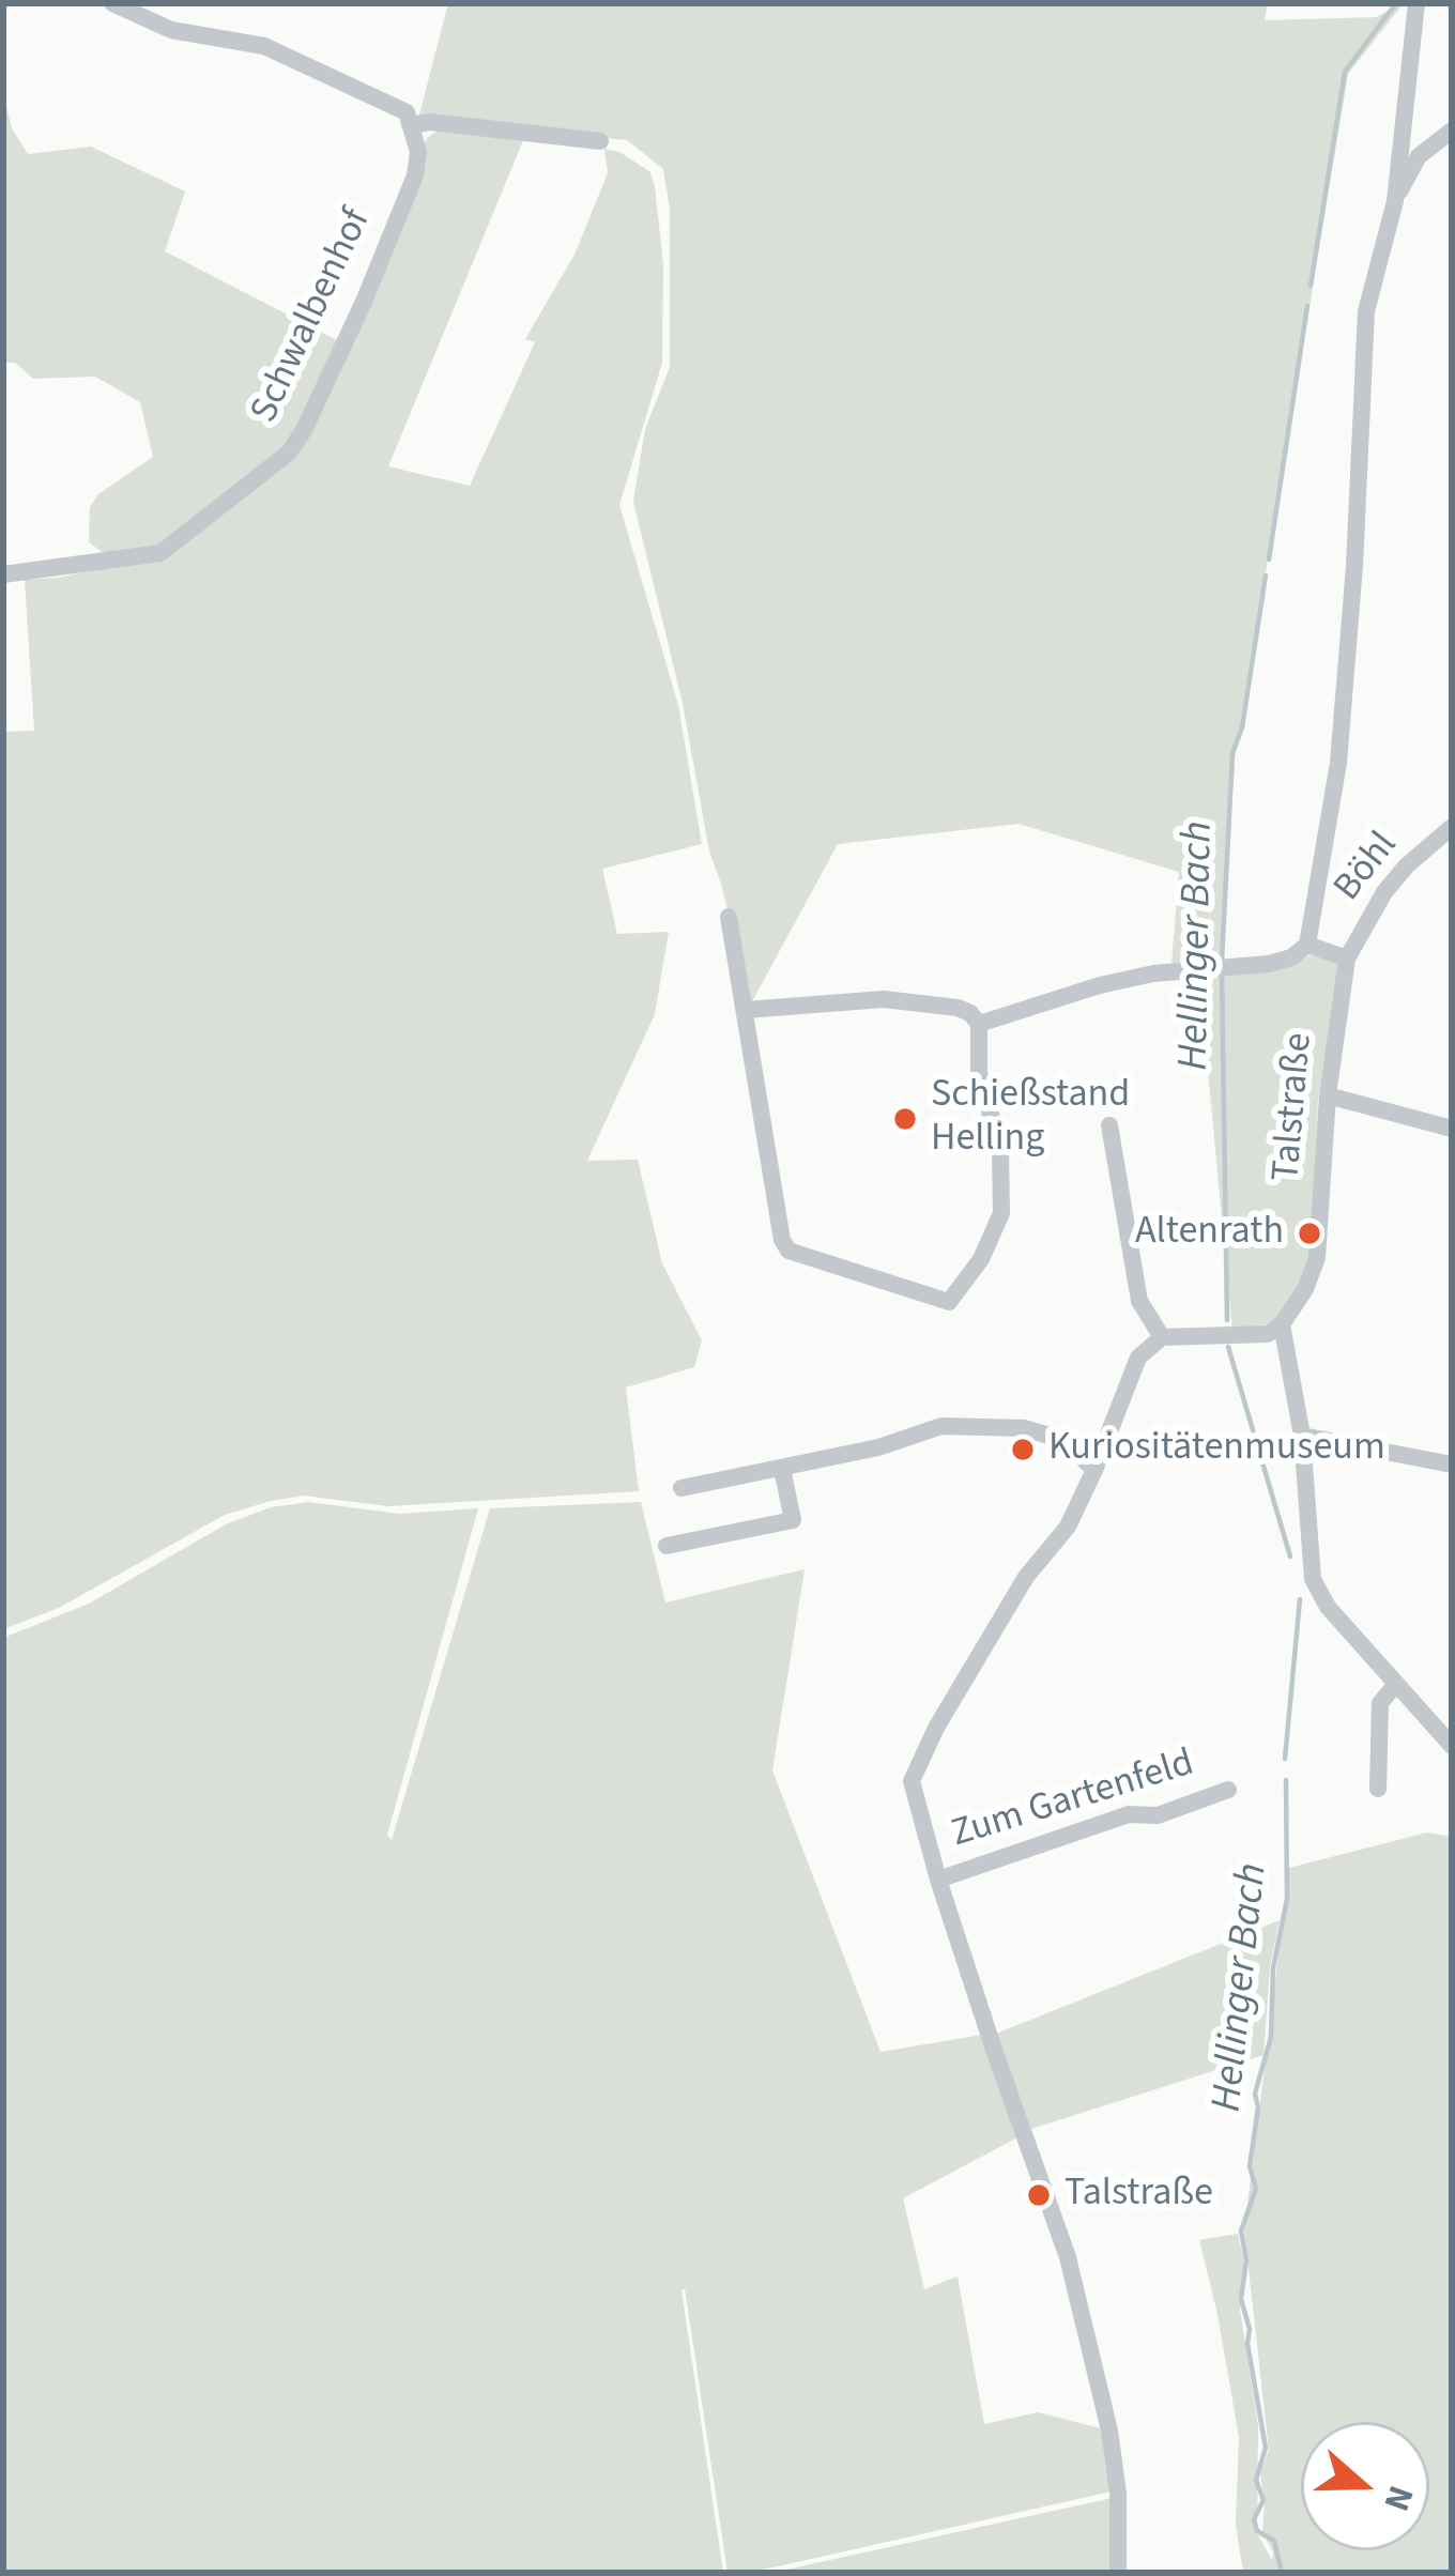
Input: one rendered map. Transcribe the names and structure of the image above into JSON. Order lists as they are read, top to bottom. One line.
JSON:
{"streets":{"street":["Schwalbenhof","Böhl","Talstraße","Zum Gartenfeld"]},"crossings":[["Böhl","Talstraße"]],"water":["Hellinger Bach"],"places":["Schießstand Helling","Altenrath","Kuriositätenmuseum","Talstraße"],"north":"right"}
